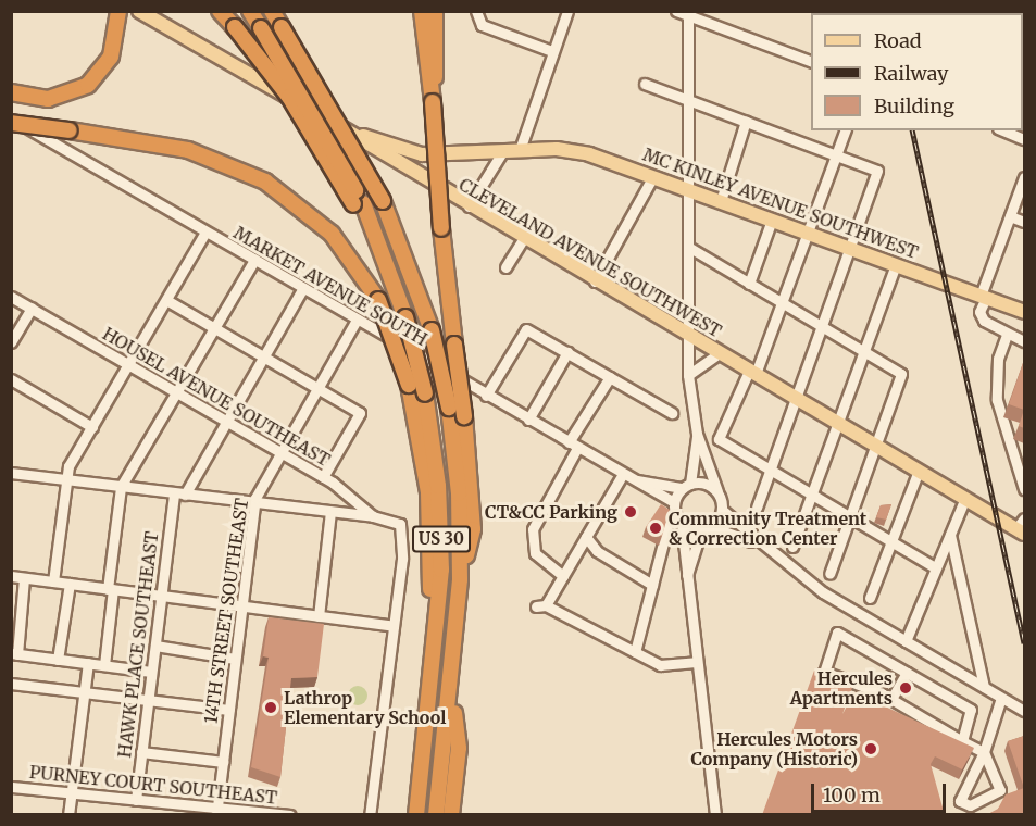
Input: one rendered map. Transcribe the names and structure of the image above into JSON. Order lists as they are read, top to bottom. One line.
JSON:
{"streets":{"highway":["US 30"],"main road":["MC KINLEY AVENUE SOUTHWEST","CLEVELAND AVENUE SOUTHWEST"],"street":["MARKET AVENUE SOUTH","HOUSEL AVENUE SOUTHEAST","14TH STREET SOUTHEAST","HAWK PLACE SOUTHEAST","PURNEY COURT SOUTHEAST"]},"crossings":[["MC KINLEY AVENUE SOUTHWEST","CLEVELAND AVENUE SOUTHWEST"],["MARKET AVENUE SOUTH","14TH STREET SOUTHEAST"],["MARKET AVENUE SOUTH","HAWK PLACE SOUTHEAST"],["HOUSEL AVENUE SOUTHEAST","14TH STREET SOUTHEAST"],["HOUSEL AVENUE SOUTHEAST","HAWK PLACE SOUTHEAST"],["14TH STREET SOUTHEAST","PURNEY COURT SOUTHEAST"],["HAWK PLACE SOUTHEAST","PURNEY COURT SOUTHEAST"]],"places":["CT&CC Parking","Community Treatment & Correction Center","Hercules Apartments","Lathrop Elementary School","Hercules Motors Company (Historic)"],"legend":["Road","Railway","Building"],"scale_bar":"100 m"}
